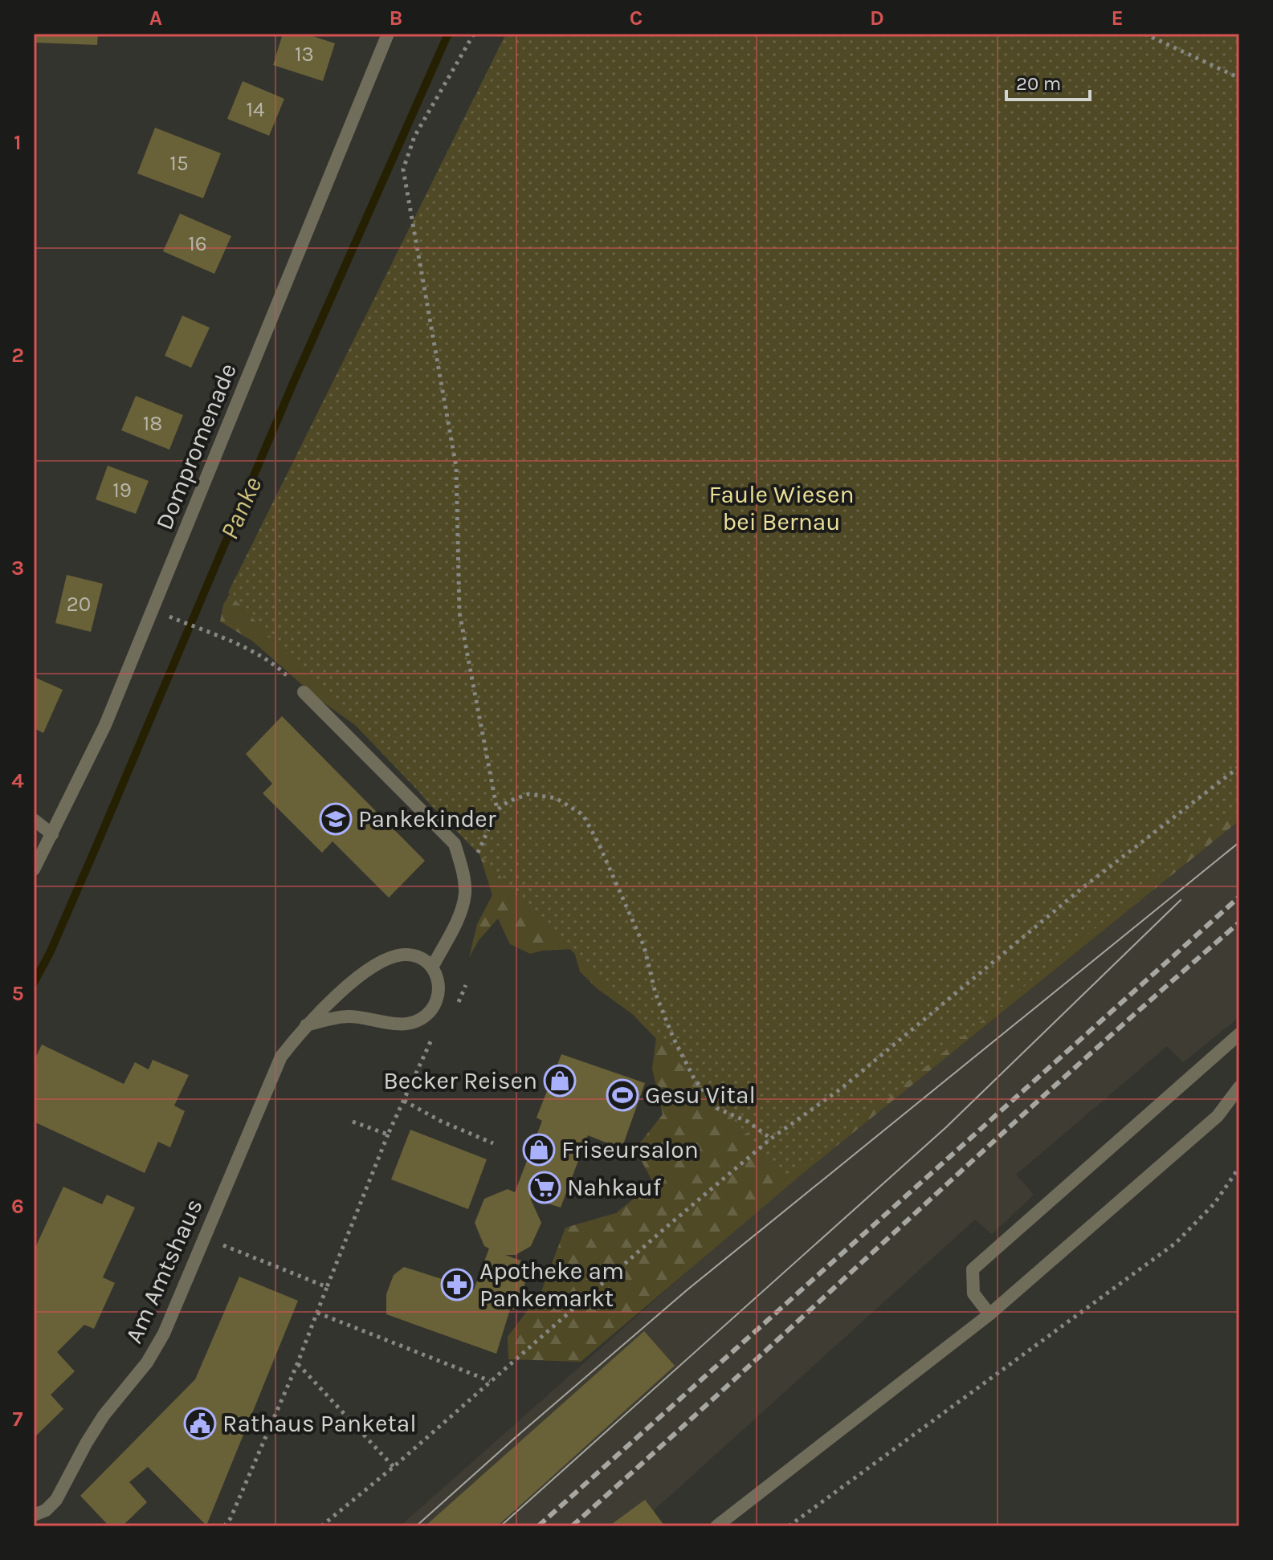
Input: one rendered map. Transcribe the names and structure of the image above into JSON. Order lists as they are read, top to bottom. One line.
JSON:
{"streets":{"street":["Dompromenade","Am Amtshaus"]},"water":["Panke"],"parks":["Faule Wiesen bei Bernau"],"places":{"school or university":["Pankekinder"],"shop":["Becker Reisen","Friseursalon"],"sports":["Gesu Vital"],"supermarket":["Nahkauf"],"pharmacy":["Apotheke am Pankemarkt"],"public building":["Rathaus Panketal"]},"house_numbers":["13","14","15","16","18","19","20"],"scale_bar":"20 m","grid":{"columns":["A","B","C","D","E"],"rows":["1","2","3","4","5","6","7"]}}
